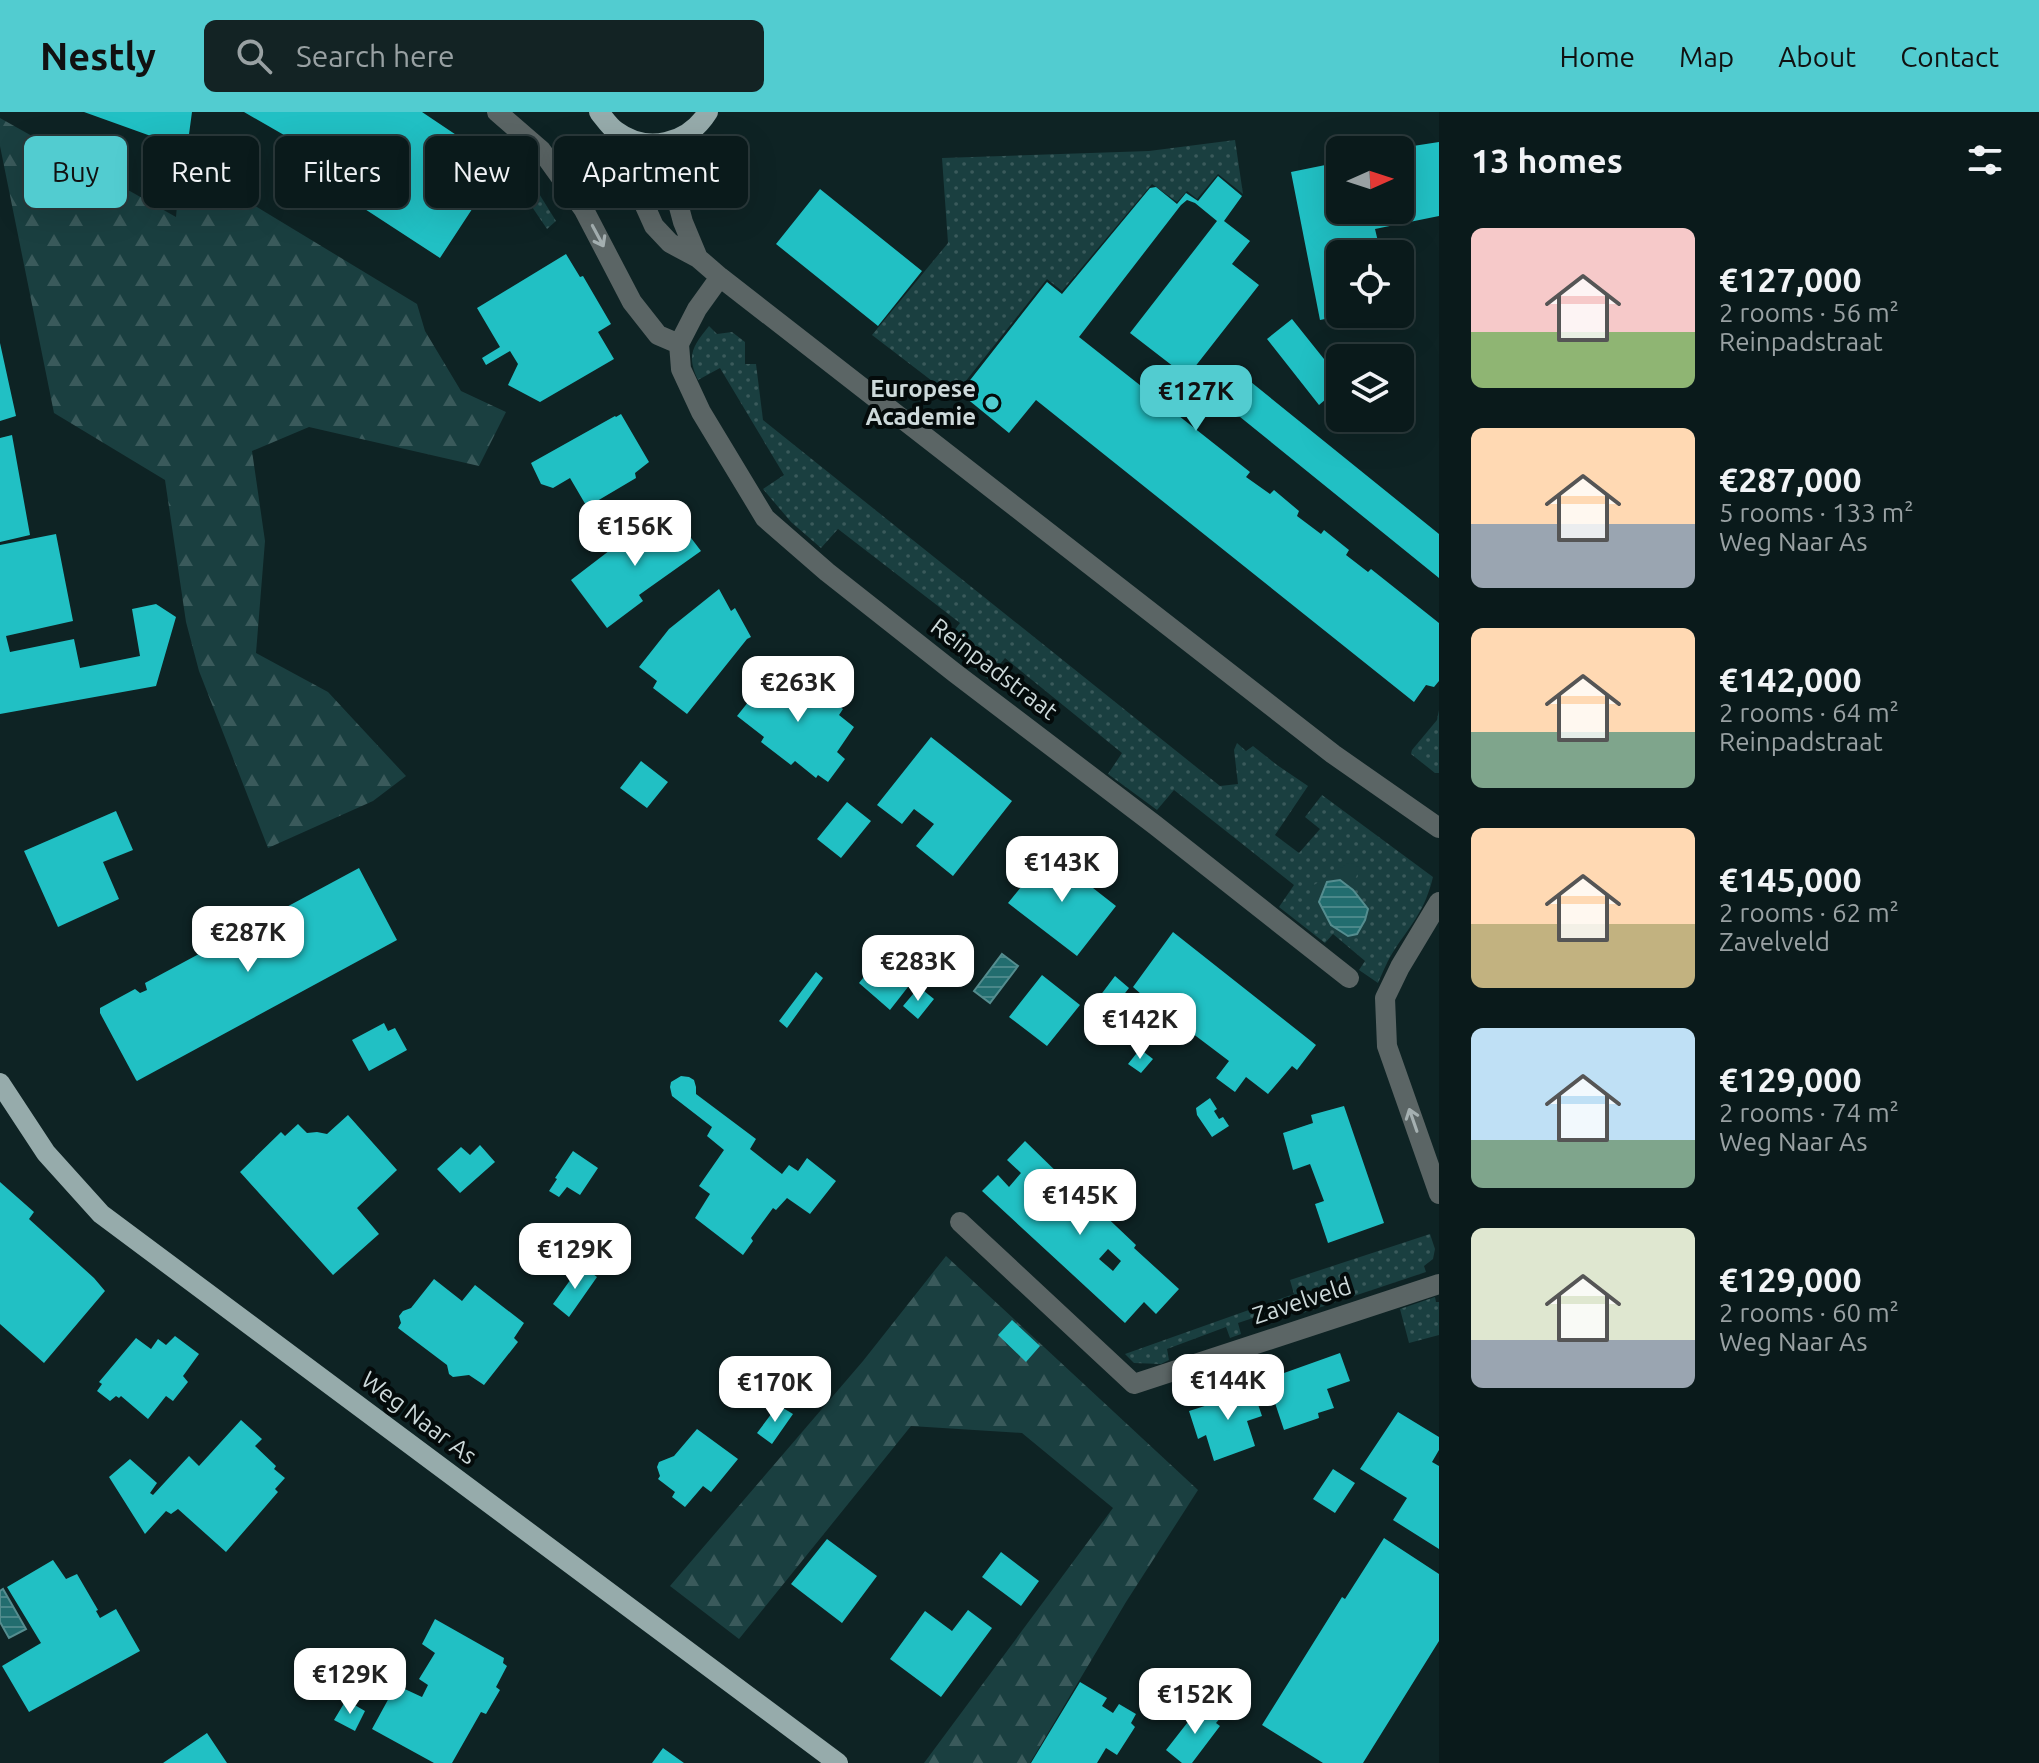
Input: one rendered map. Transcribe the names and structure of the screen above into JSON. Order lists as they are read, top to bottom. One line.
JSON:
{"streets":{"main road":["Weg Naar As"],"street":["Reinpadstraat","Zavelveld"]},"places":["Europese Academie"],"north":"right","page":{"header":"Nestly","search":"Search here","nav":["Home","Map","About","Contact"],"heading":"13 homes","chip":["Buy","Rent","Filters","New","Apartment"],"list":[{"name":"€127,000","note":"2 rooms · 56 m² · Reinpadstraat"},{"name":"€287,000","note":"5 rooms · 133 m² · Weg Naar As"},{"name":"€142,000","note":"2 rooms · 64 m² · Reinpadstraat"},{"name":"€145,000","note":"2 rooms · 62 m² · Zavelveld"},{"name":"€129,000","note":"2 rooms · 74 m² · Weg Naar As"},{"name":"€129,000","note":"2 rooms · 60 m² · Weg Naar As"}],"price":["€127K","€156K","€263K","€143K","€287K","€283K","€142K","€145K","€129K","€144K","€170K","€129K","€152K"]}}
